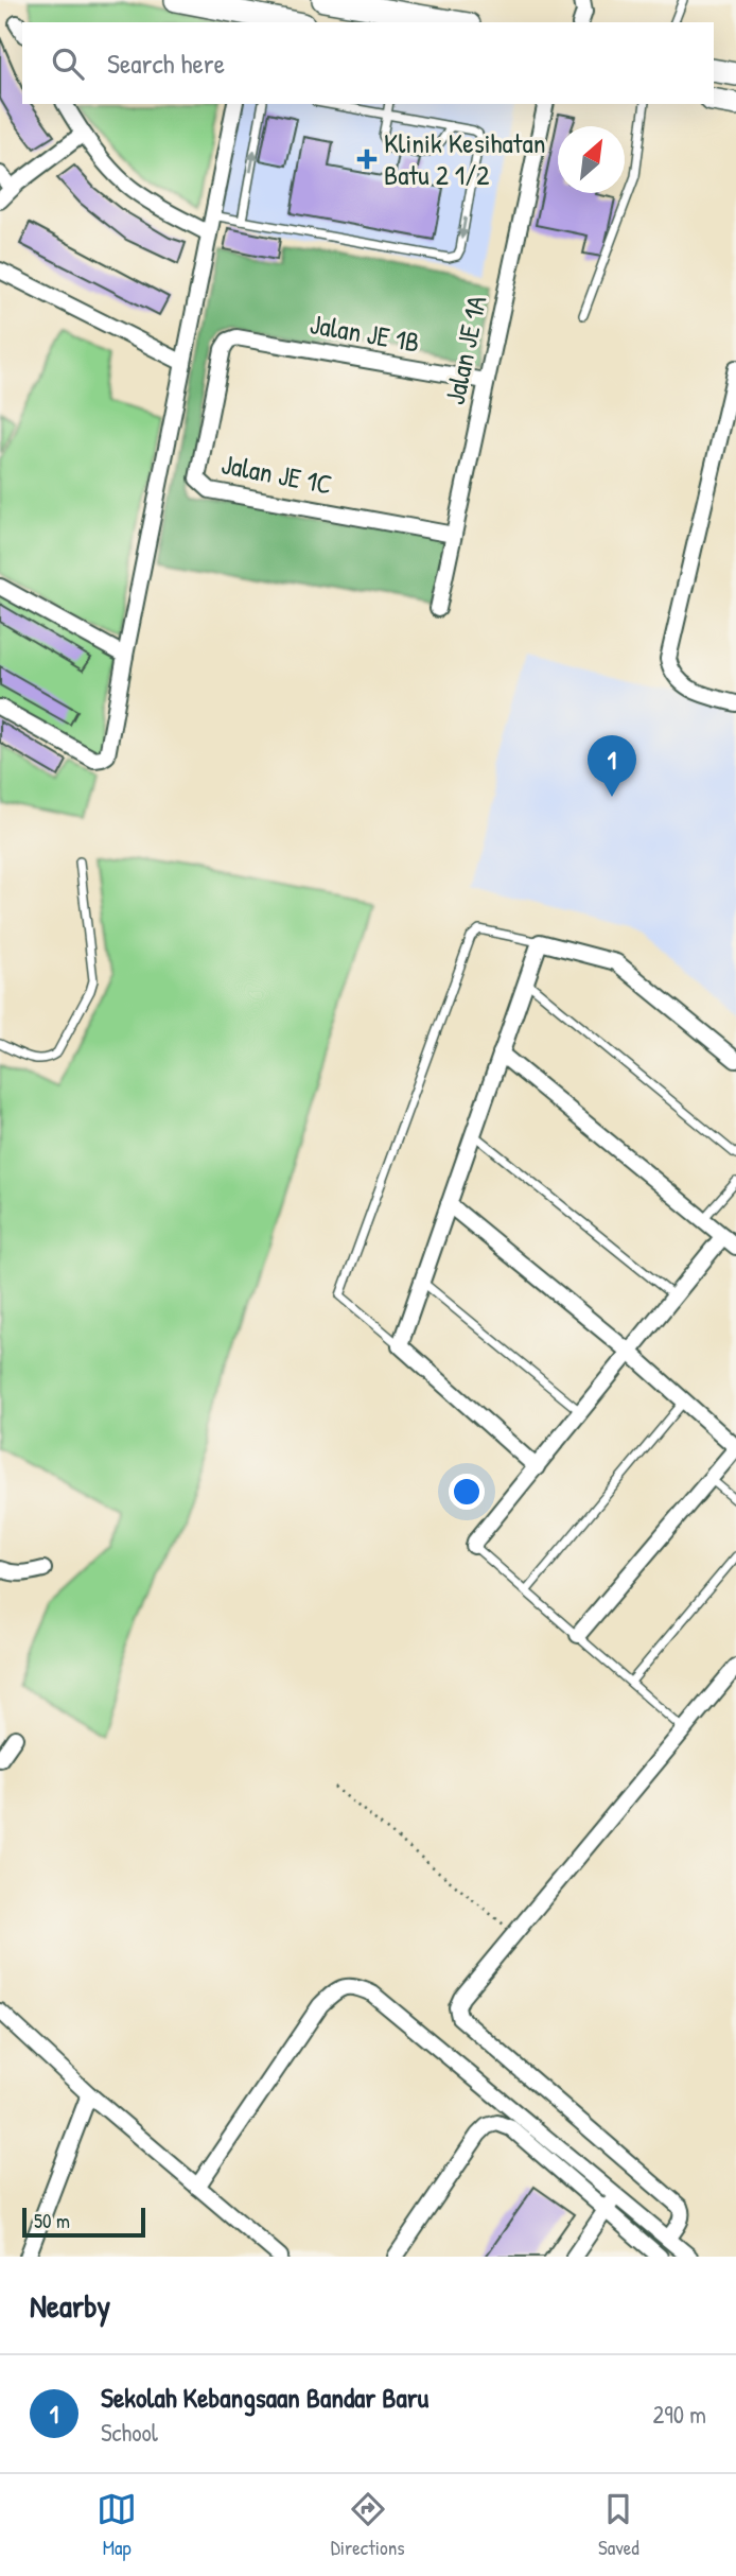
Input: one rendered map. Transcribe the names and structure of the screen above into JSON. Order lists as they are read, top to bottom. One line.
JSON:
{"streets":{"street":["Jalan JE 1B","Jalan JE 1A","Jalan JE 1C"]},"crossings":[["Jalan JE 1B","Jalan JE 1A"],["Jalan JE 1B","Jalan JE 1C"],["Jalan JE 1A","Jalan JE 1C"]],"places":{"health":["Klinik Kesihatan Batu 2 1/2"]},"scale_bar":"50 m","north":"top right","page":{"search":"Search here","pins":"1","scale":"50 m","heading":"Nearby","list":[{"mark":"1","name":"Sekolah Kebangsaan Bandar Baru","note":"School","value":"290 m"}],"nav":["Map","Directions","Saved"]}}
